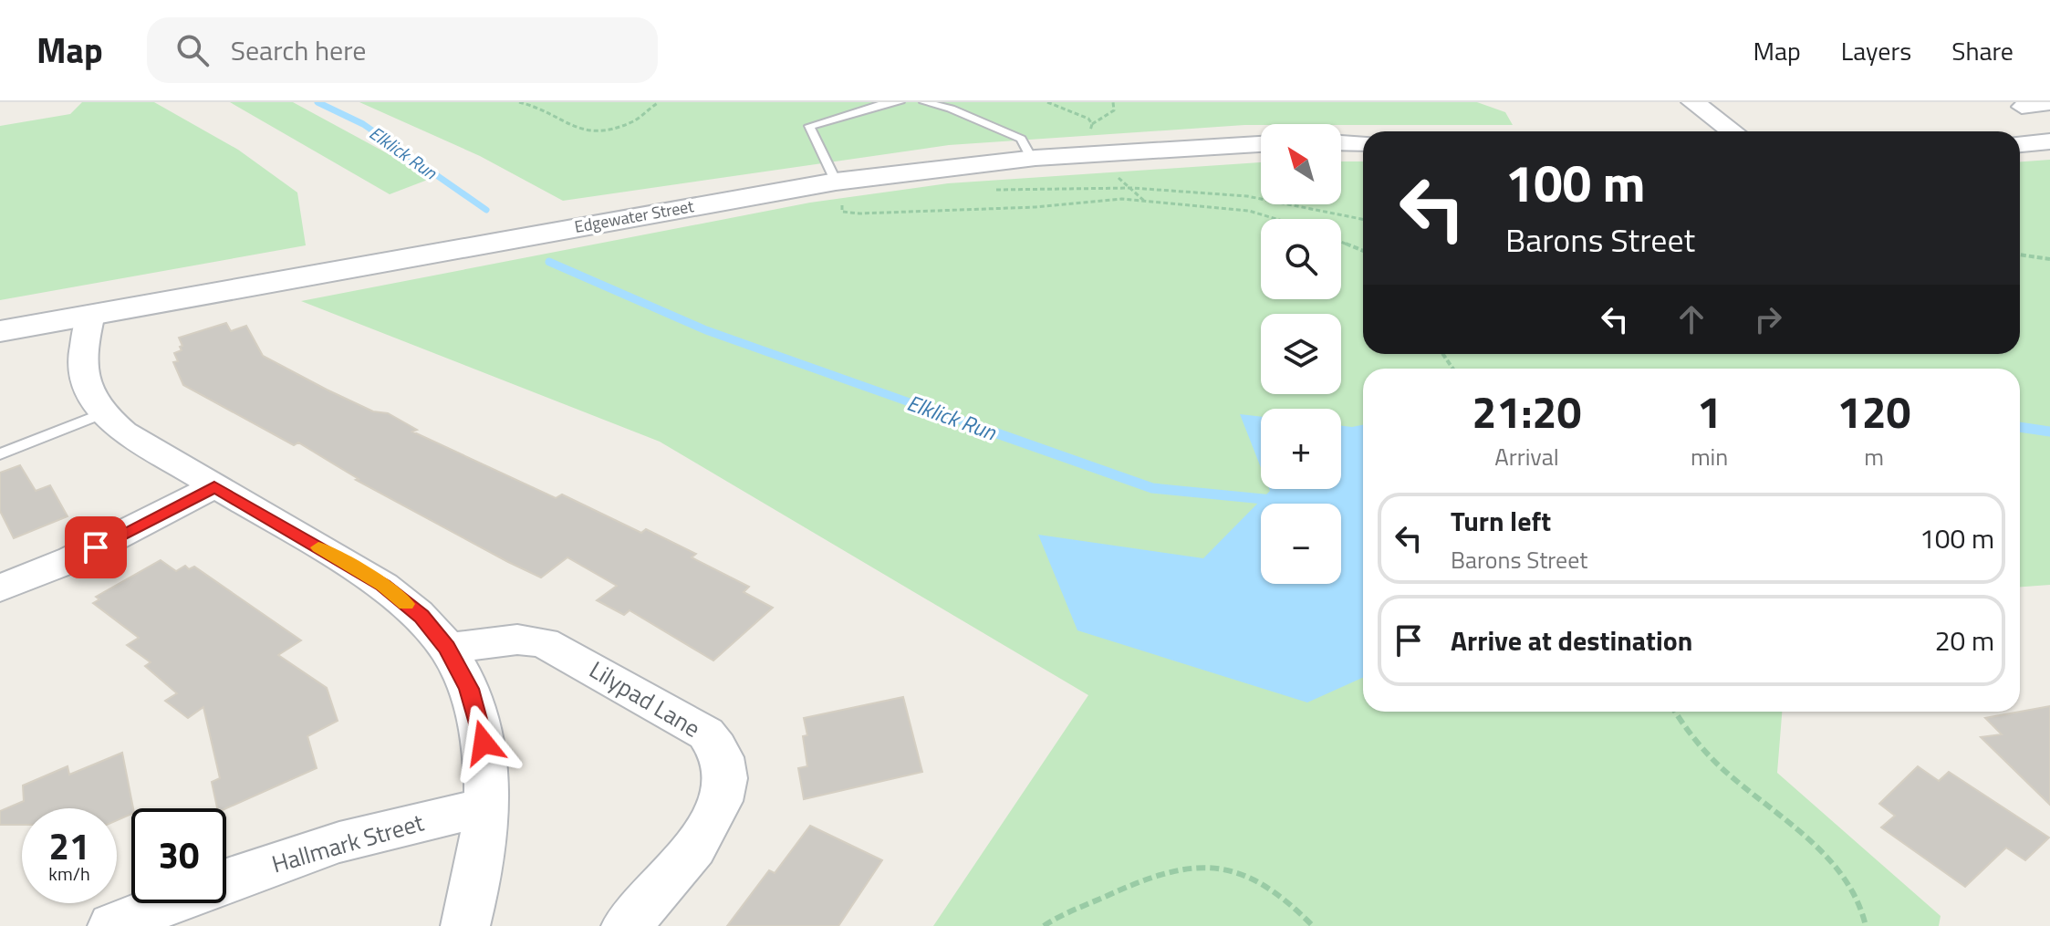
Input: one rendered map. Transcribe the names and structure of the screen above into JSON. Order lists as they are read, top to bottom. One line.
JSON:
{"streets":{"street":["Edgewater Street","Lilypad Lane","Hallmark Street"]},"water":["Elklick Run"],"north":"top left","page":{"header":"Map","search":"Search here","nav":["Map","Layers","Share"],"map_buttons":["+","−"],"turn":["100 m","Barons Street"],"eta":["21:20","Arrival","1","min","120","m"],"list":[{"name":"Turn left","note":"Barons Street","value":"100 m"},{"name":"Arrive at destination","value":"20 m"}],"speed":"21 km/h","limit":"30"}}
